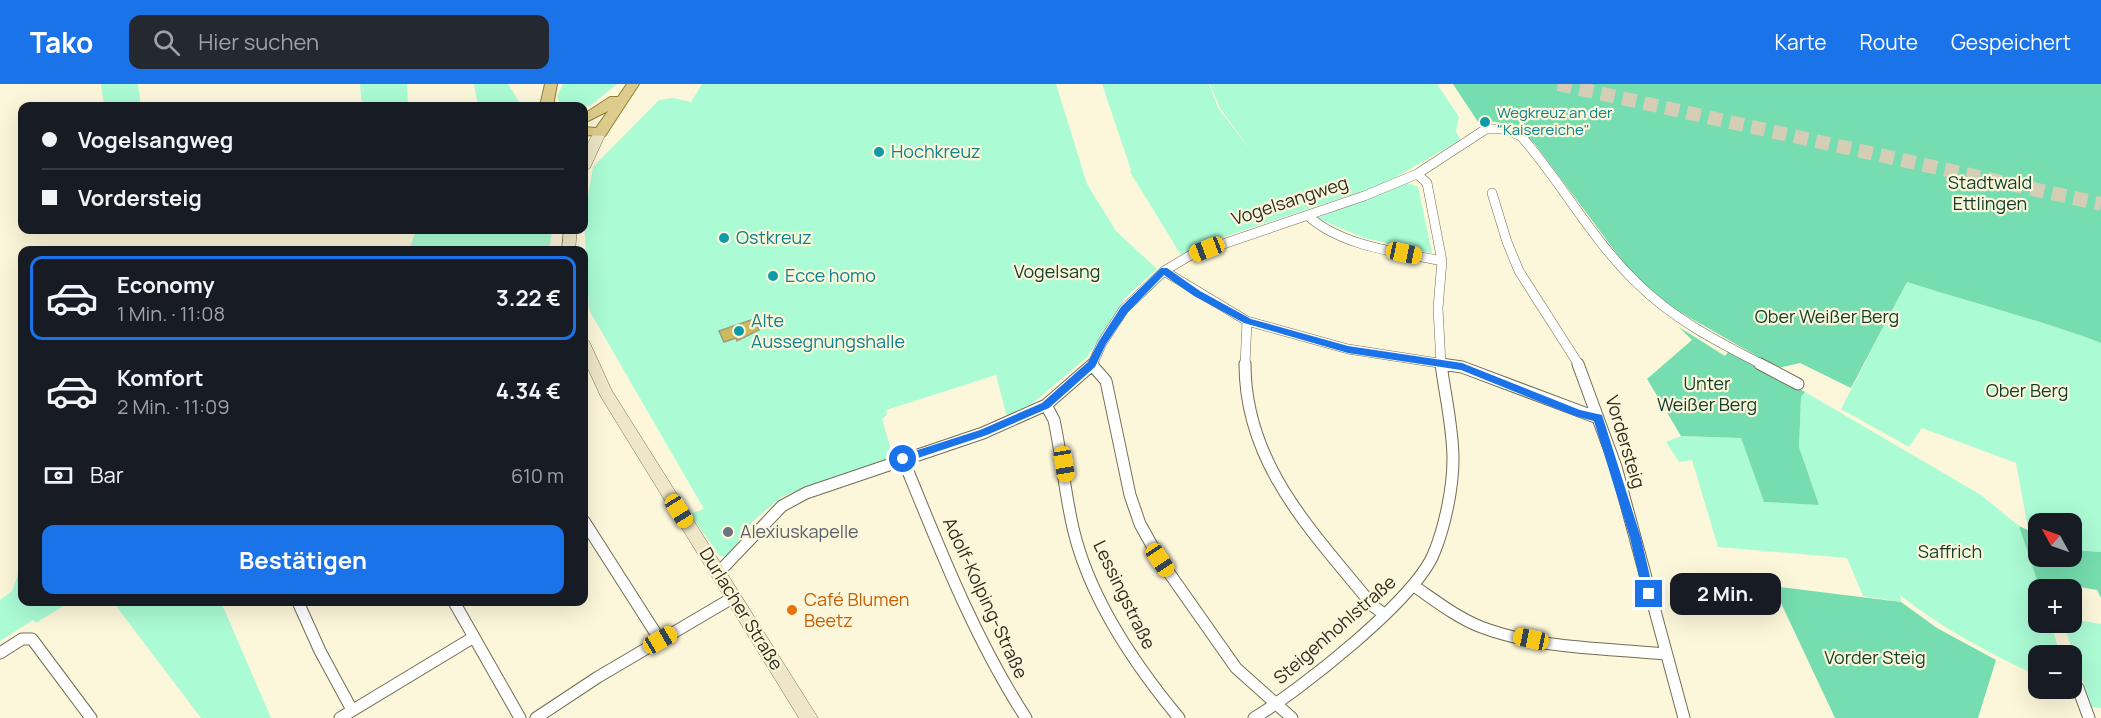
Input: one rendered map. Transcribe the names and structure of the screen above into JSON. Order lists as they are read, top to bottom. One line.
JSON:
{"streets":{"main road":["Durlacher Straße"],"street":["Vogelsangweg","Vordersteig","Lessingstraße","Adolf-Kolping-Straße","Steigenhohlstraße"]},"crossings":[["Vogelsangweg","Lessingstraße"],["Vogelsangweg","Adolf-Kolping-Straße"],["Vogelsangweg","Durlacher Straße"],["Vogelsangweg","Steigenhohlstraße"]],"parks":["Stadtwald Ettlingen","Vogelsang","Ober Weißer Berg","Unter Weißer Berg","Ober Berg","Saffrich","Vorder Steig"],"places":["Wegkreuz an der \"Kaisereiche\"","Hochkreuz","Ostkreuz","Ecce homo","Alte Aussegnungshalle","Alexiuskapelle","Café Blumen Beetz"],"north":"top left","page":{"header":"Tako","search":"Hier suchen","nav":["Karte","Route","Gespeichert"],"banner":["Vogelsangweg","Vordersteig"],"list":[{"name":"Economy","note":"1 Min. · 11:08","value":"3.22 €"},{"name":"Komfort","note":"2 Min. · 11:09","value":"4.34 €"}],"pay":["Bar","610 m"],"map_buttons":["+","−"],"buttons":"Bestätigen","bubble":"2 Min."}}
